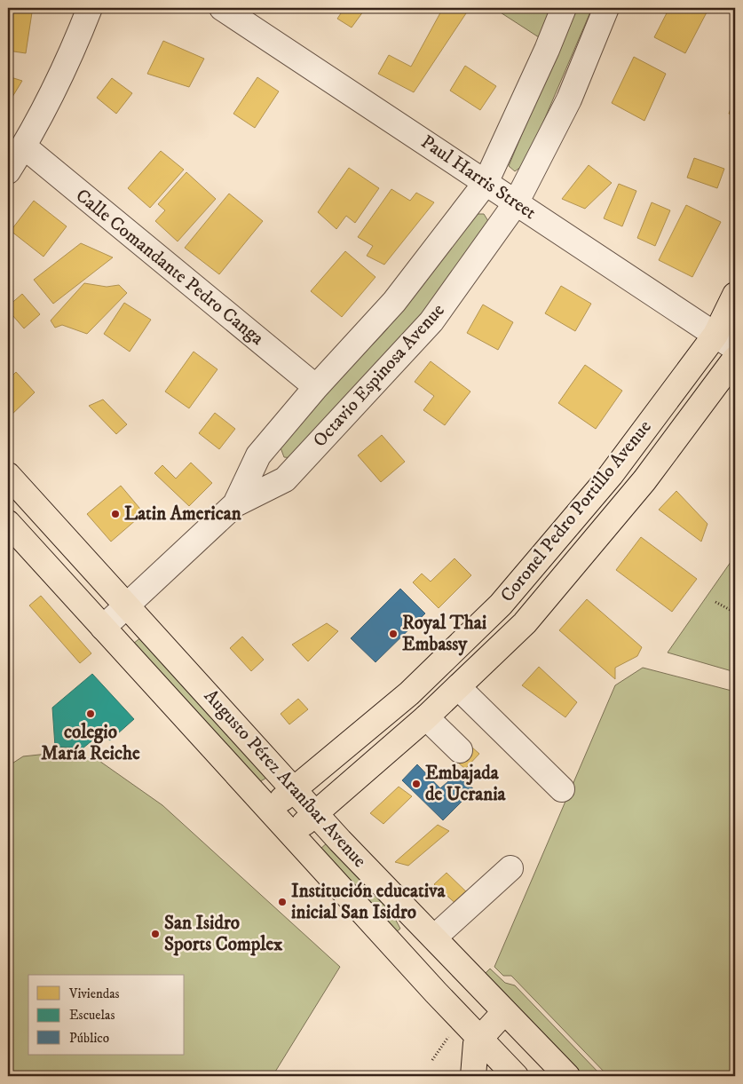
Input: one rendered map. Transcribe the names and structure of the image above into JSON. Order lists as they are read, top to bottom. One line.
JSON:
{"streets":{"main road":["Coronel Pedro Portillo Avenue","Augusto Pérez Araníbar Avenue"],"street":["Paul Harris Street","Calle Comandante Pedro Canga","Octavio Espinosa Avenue"]},"crossings":[["Paul Harris Street","Octavio Espinosa Avenue"],["Paul Harris Street","Coronel Pedro Portillo Avenue"],["Calle Comandante Pedro Canga","Octavio Espinosa Avenue"],["Octavio Espinosa Avenue","Augusto Pérez Araníbar Avenue"],["Coronel Pedro Portillo Avenue","Augusto Pérez Araníbar Avenue"]],"places":["Latin American","Royal Thai Embassy","colegio María Reiche","Embajada de Ucrania","Institución educativa inicial San Isidro","San Isidro Sports Complex"],"legend":["Viviendas","Escuelas","Público"]}
